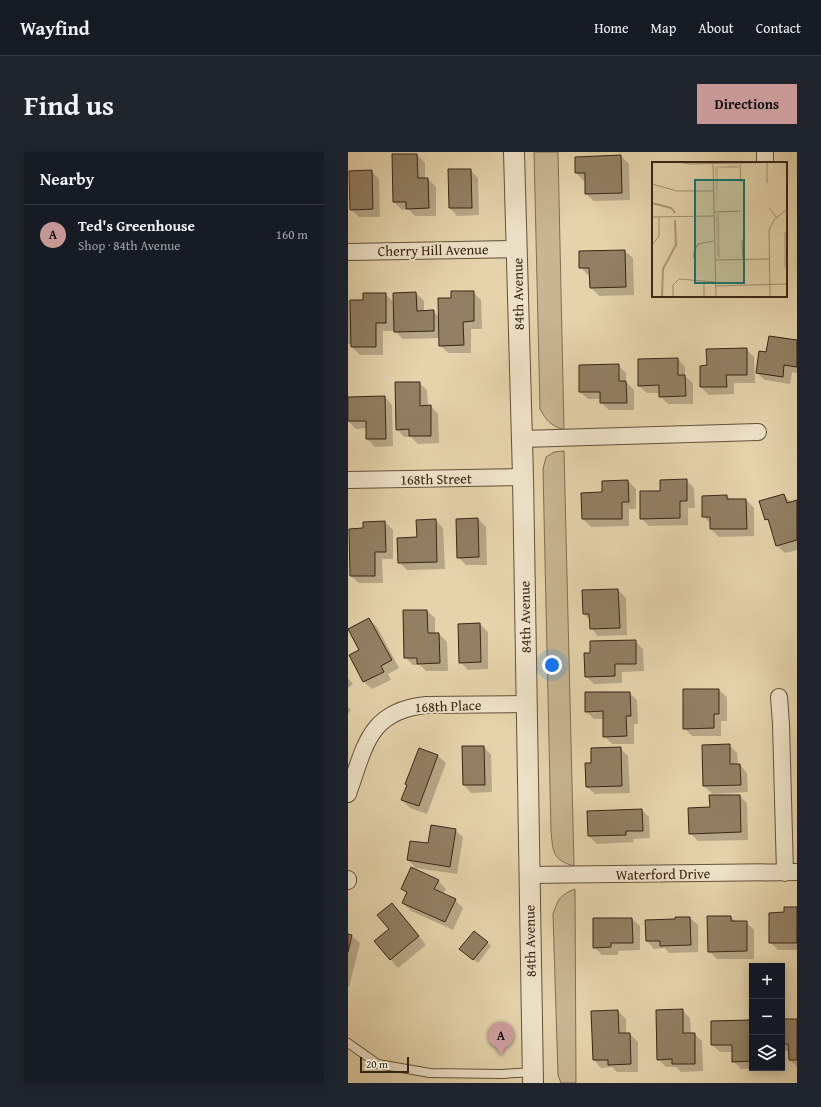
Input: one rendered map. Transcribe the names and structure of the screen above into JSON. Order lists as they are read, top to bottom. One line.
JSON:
{"streets":{"street":["Cherry Hill Avenue","84th Avenue","168th Street","168th Place","Waterford Drive"]},"crossings":[["Cherry Hill Avenue","84th Avenue"],["84th Avenue","168th Street"],["84th Avenue","168th Place"],["84th Avenue","Waterford Drive"]],"scale_bar":"20 m","page":{"header":"Wayfind","nav":["Home","Map","About","Contact"],"title":"Find us","buttons":"Directions","heading":"Nearby","list":[{"mark":"A","name":"Ted's Greenhouse","note":"Shop · 84th Avenue","value":"160 m"}],"map_buttons":["+","−"],"pins":"A","scale":"20 m"}}
